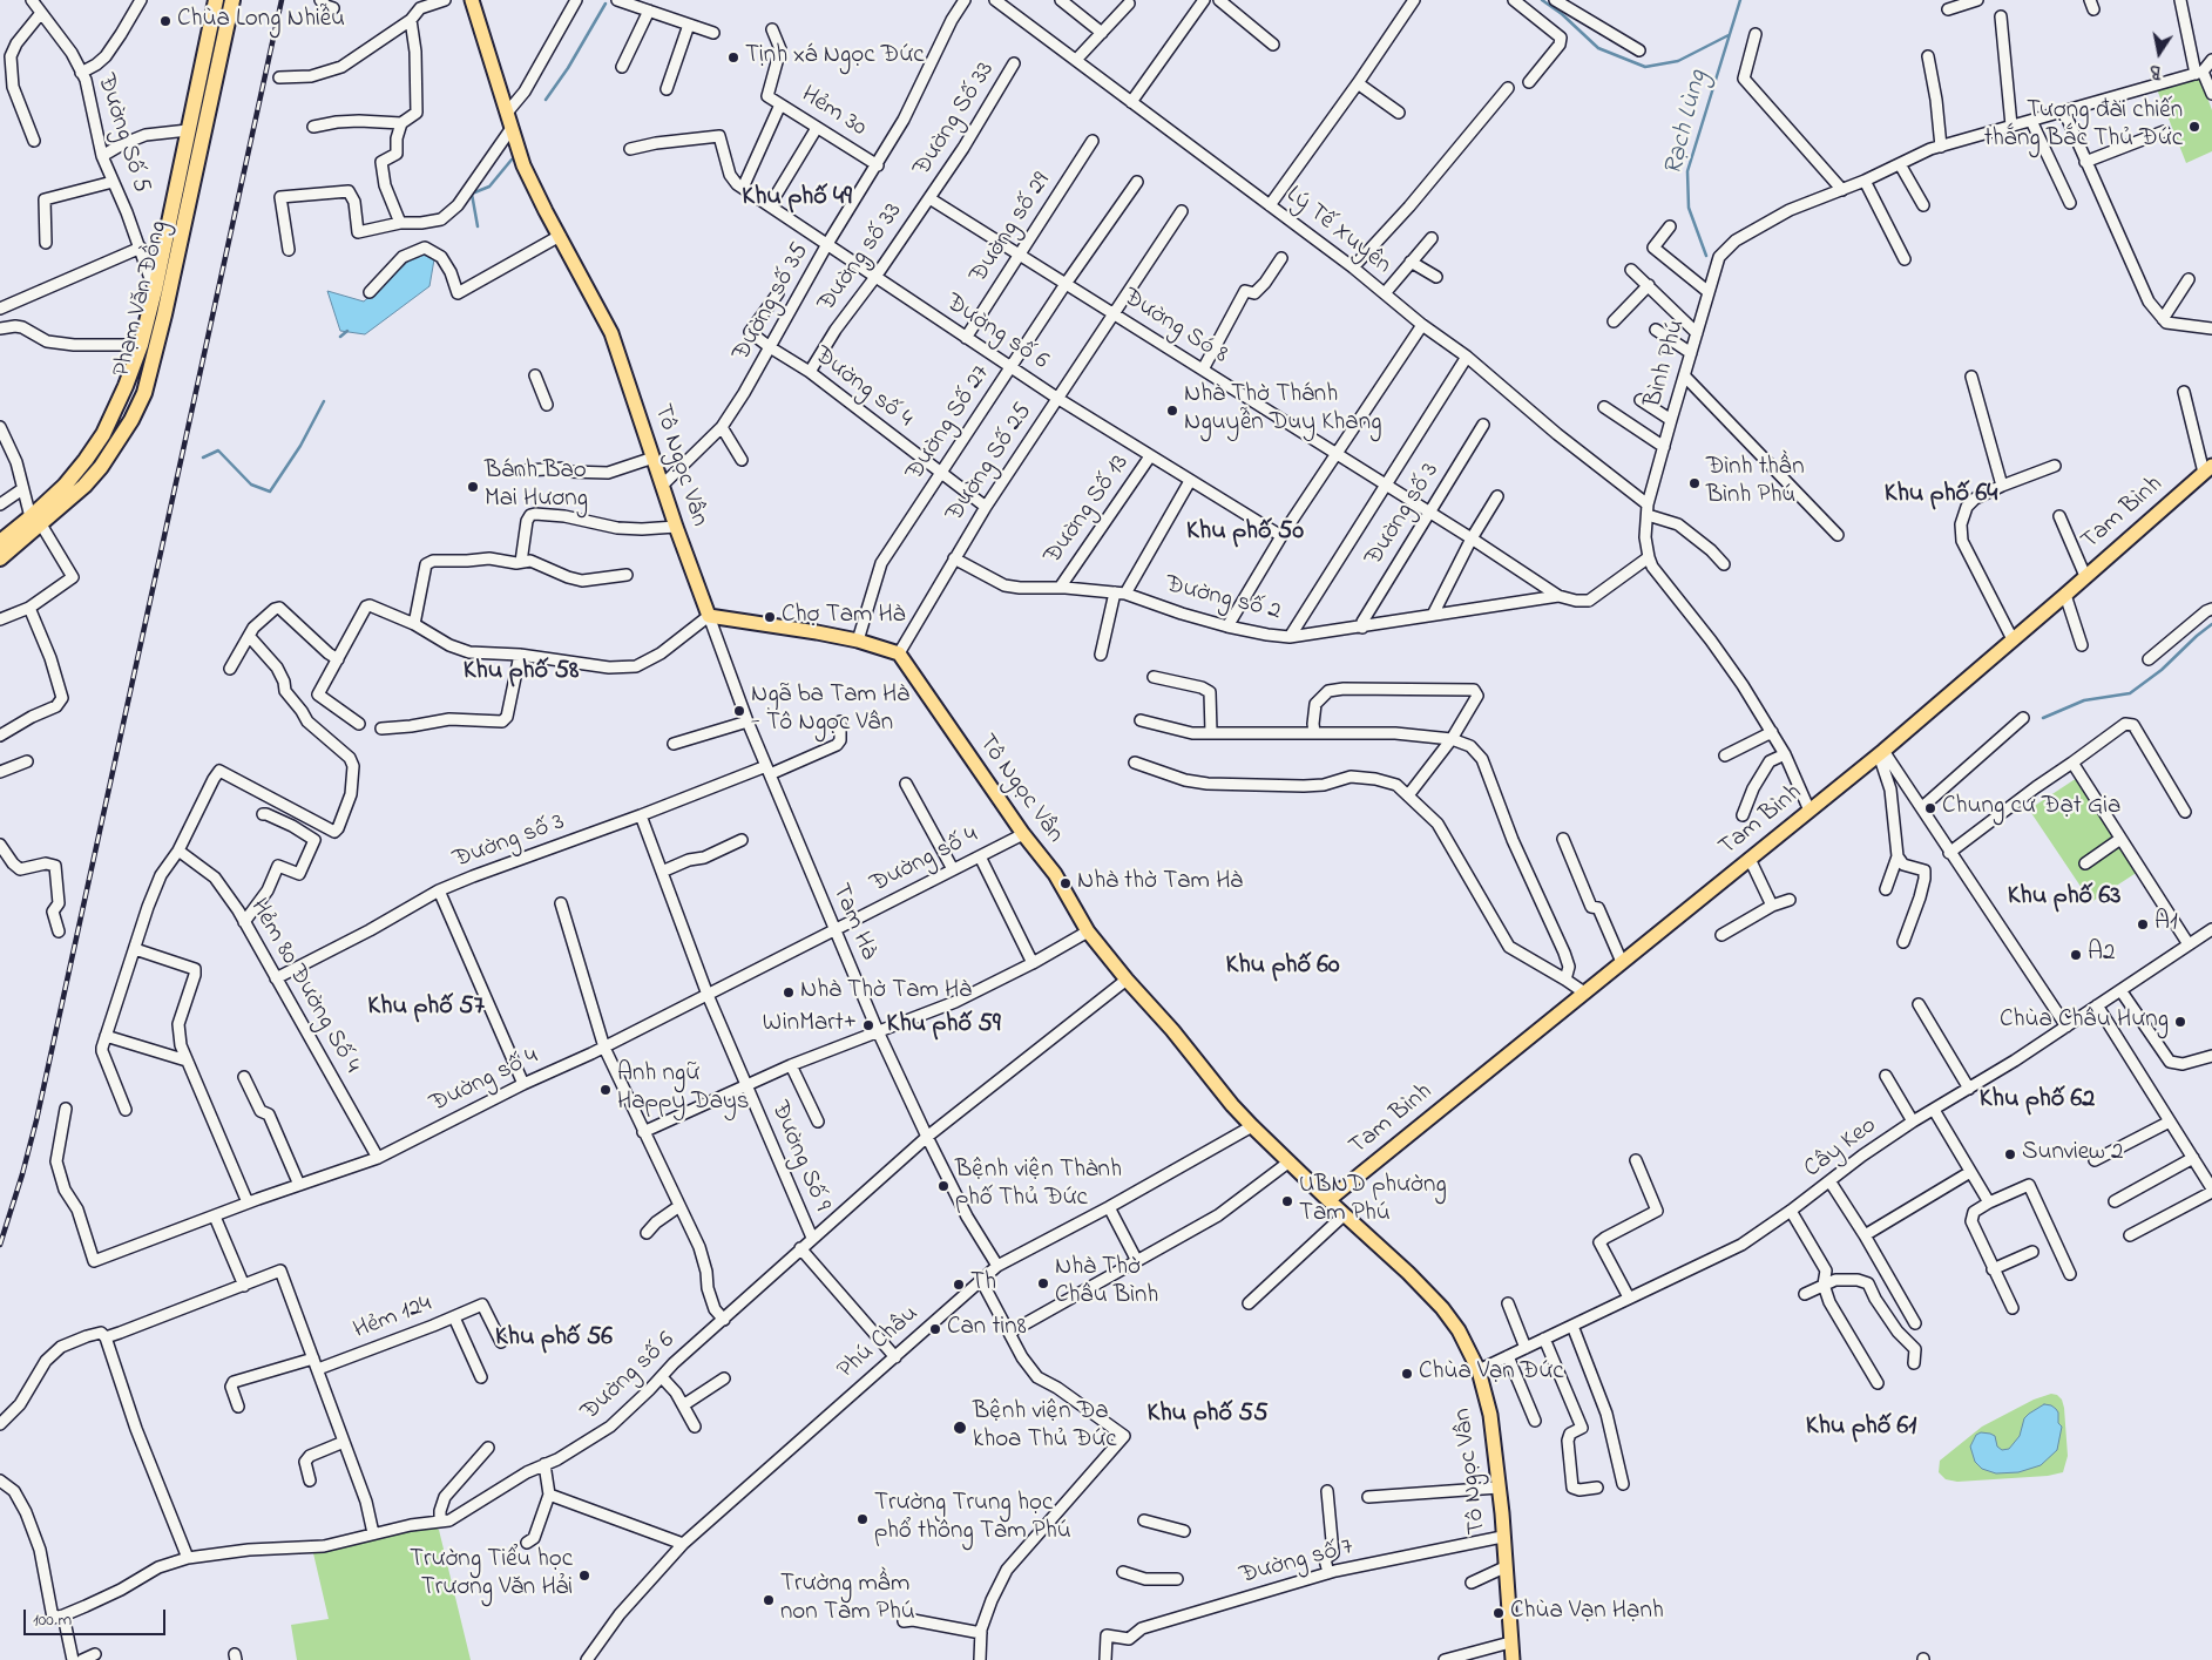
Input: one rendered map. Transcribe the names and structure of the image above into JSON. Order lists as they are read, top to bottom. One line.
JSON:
{"streets":{"highway":["Phạm Văn Đồng"],"main road":["Tô Ngọc Vân","Tam Bình"],"street":["Hẻm 30","Đường Số 33","Đường Số 5","Đường số 29","Lý Tế Xuyên","Đường số 33","Đường số 35","Đường Só 8","Đường số 6","Bình Phú","Đường số 4","Đường Số 27","Đường Số 25","Đường Số 13","Đường số 3","Đường số 2","Tam Hà","Hẻm 80 Đường Số 4","Cây Keo","Đường Số 9","Hẻm 124","Phú Châu","Đường số 7"]},"crossings":[["Hẻm 30","Đường số 35"],["Đường Số 33","Đường số 33"],["Đường Số 33","Đường Só 8"],["Đường Số 5","Phạm Văn Đồng"],["Đường số 29","Đường Só 8"],["Đường số 29","Đường số 6"],["Lý Tế Xuyên","Bình Phú"],["Đường số 33","Đường Só 8"],["Đường số 33","Đường số 6"],["Đường số 33","Đường số 4"],["Đường số 35","Đường số 6"],["Đường số 35","Đường số 4"],["Đường số 35","Tô Ngọc Vân"],["Đường Só 8","Bình Phú"],["Đường Só 8","Đường Số 27"],["Đường Só 8","Đường Số 25"],["Đường Só 8","Đường số 3"],["Đường Só 8","Đường số 2"],["Đường số 6","Đường Số 27"],["Đường số 6","Đường Số 25"],["Đường số 6","Tô Ngọc Vân"],["Đường số 6","Đường Số 13"],["Đường số 6","Tam Hà"],["Đường số 6","Đường Số 9"],["Bình Phú","Tam Bình"],["Đường số 4","Đường Số 27"],["Đường số 4","Đường Số 25"],["Đường số 4","Tô Ngọc Vân"],["Đường số 4","Tam Hà"],["Đường số 4","Hẻm 80 Đường Số 4"],["Đường số 4","Đường Số 9"],["Đường Số 25","Tô Ngọc Vân"],["Đường Số 25","Đường số 2"],["Tô Ngọc Vân","Tam Bình"],["Tô Ngọc Vân","Tam Hà"],["Tô Ngọc Vân","Cây Keo"],["Tô Ngọc Vân","Phú Châu"],["Tô Ngọc Vân","Đường số 7"],["Đường Số 13","Đường số 2"],["Đường số 3","Đường số 2"],["Đường số 3","Tam Hà"],["Đường số 3","Hẻm 80 Đường Số 4"],["Đường số 3","Đường Số 9"],["Tam Hà","Phú Châu"]],"districts":["Khu phố 49","Khu phố 64","Khu phố 50","Khu phố 58","Khu phố 63","Khu phố 60","Khu phố 57","Khu phố 59","Khu phố 62","Khu phố 56","Khu phố 55","Khu phố 61"],"water":["Rạch Lùng"],"places":["Chùa Long Nhiễu","Tịnh xá Ngọc Đức","Tượng đài chiến thắng Bắc Thủ Đức","Nhà Thờ Thánh Nguyễn Duy Khang","Đình thần Bình Phú","Bánh Bao Mai Hương","Chợ Tam Hà","Ngã ba Tam Hà - Tô Ngọc Vân","Chung cư Đạt Gia","Nhà thờ Tam Hà","A1","A2","Nhà Thờ Tam Hà","Chùa Châu Hưng","WinMart+","Anh ngữ Happy Days","Sunview 2","Bệnh viện Thành phố Thủ Đức","UBND phường Tam Phú","Nhà Thờ Châu Bình","Th","Can tin8","Chùa Vạn Đức","Bệnh viện Đa khoa Thủ Đức","Trường Trung học phổ thông Tam Phú","Trường Tiểu học Trương Văn Hải","Trường mầm non Tam Phú","Chùa Vạn Hạnh"],"scale_bar":"100 m","north":"bottom"}
